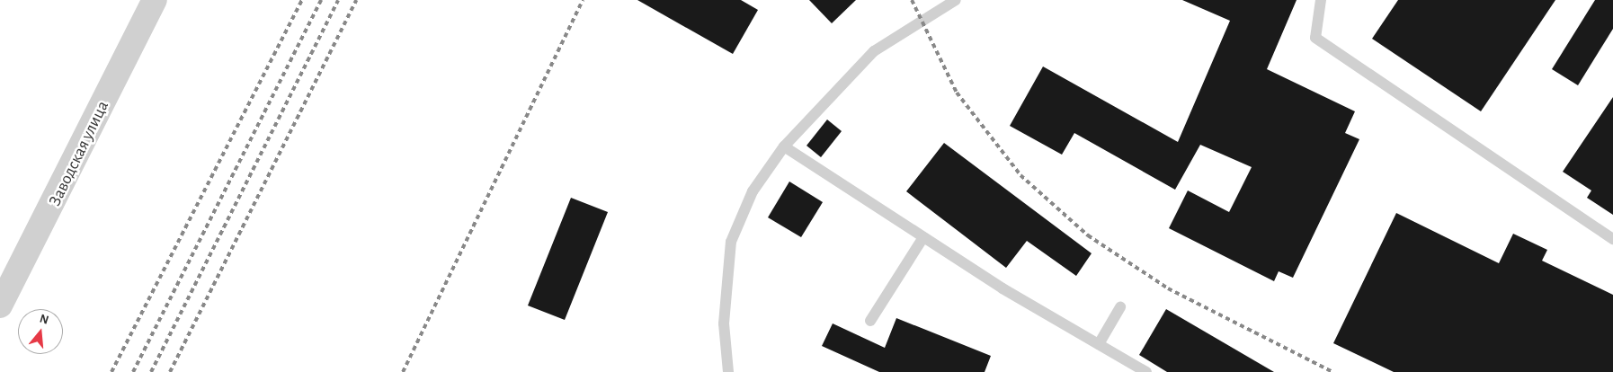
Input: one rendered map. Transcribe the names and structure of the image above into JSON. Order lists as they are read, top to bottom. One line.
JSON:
{"streets":{"street":["Заводская улица"]},"north":"top"}
